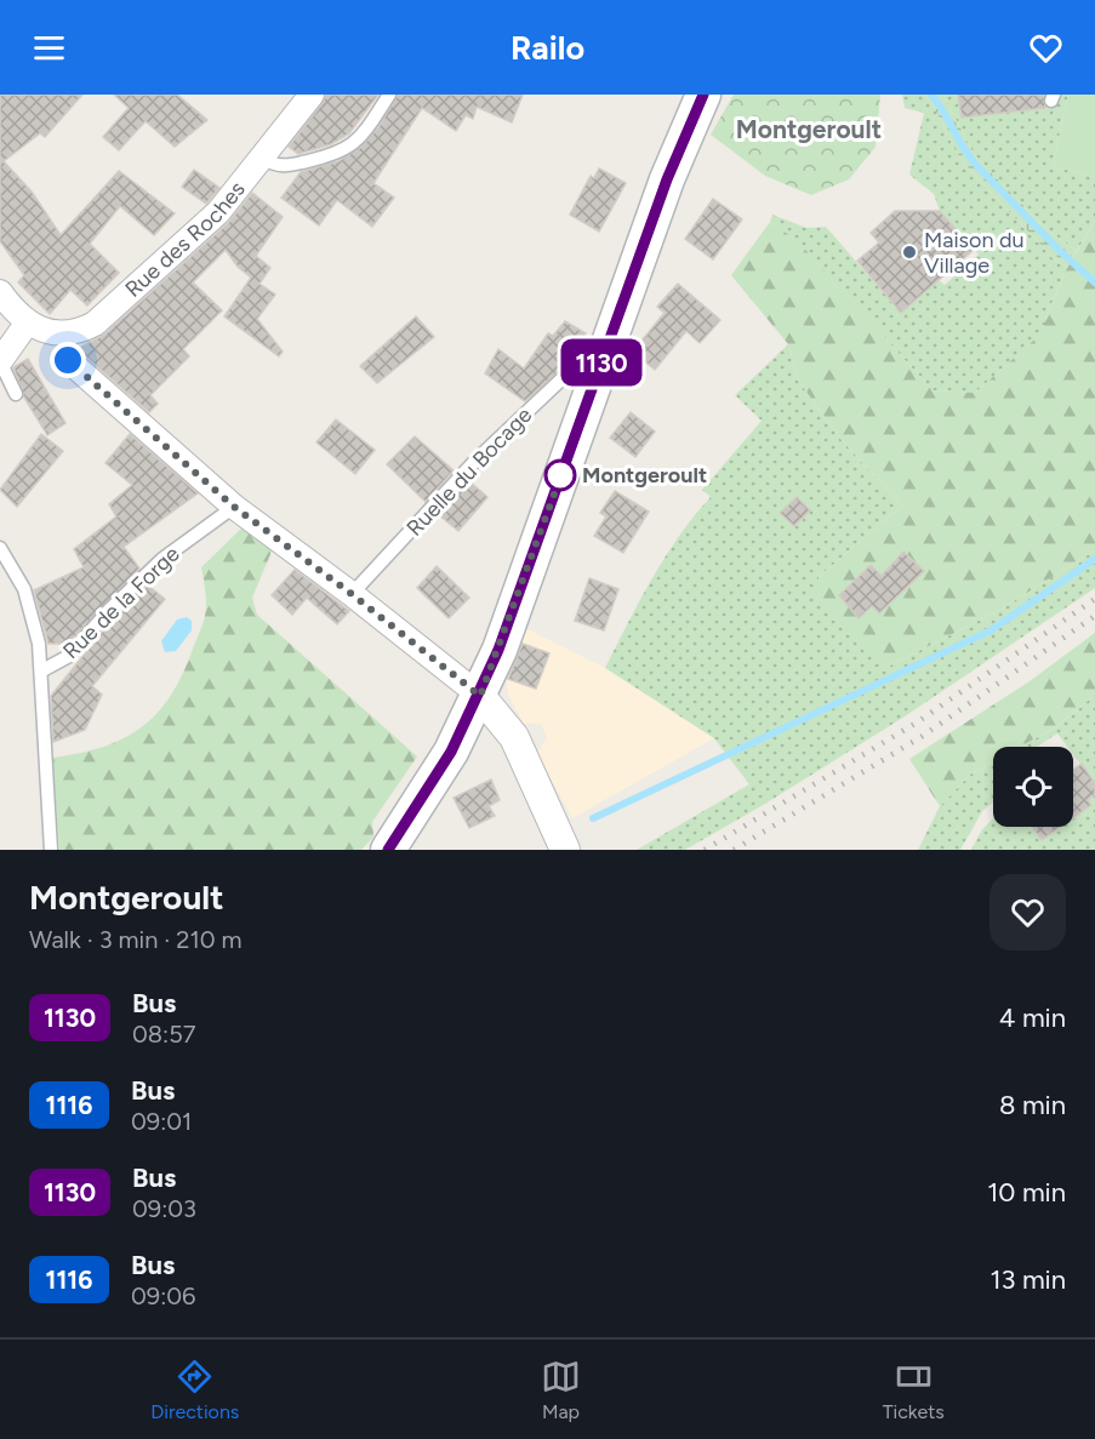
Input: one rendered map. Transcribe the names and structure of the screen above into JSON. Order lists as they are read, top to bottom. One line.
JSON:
{"streets":{"street":["Rue des Roches"],"lane":["Ruelle du Bocage","Rue de la Forge"]},"districts":["Montgeroult"],"places":["Maison du Village","Montgeroult"],"lines":["bus line 1130"],"page":{"header":"Railo","on_map":"1130","heading":["Montgeroult","Walk · 3 min · 210 m"],"list":[{"mark":"1130","name":"Bus","note":"08:57","value":"4 min"},{"mark":"1116","name":"Bus","note":"09:01","value":"8 min"},{"mark":"1130","name":"Bus","note":"09:03","value":"10 min"},{"mark":"1116","name":"Bus","note":"09:06","value":"13 min"}],"tabs":["Directions","Map","Tickets"]}}
